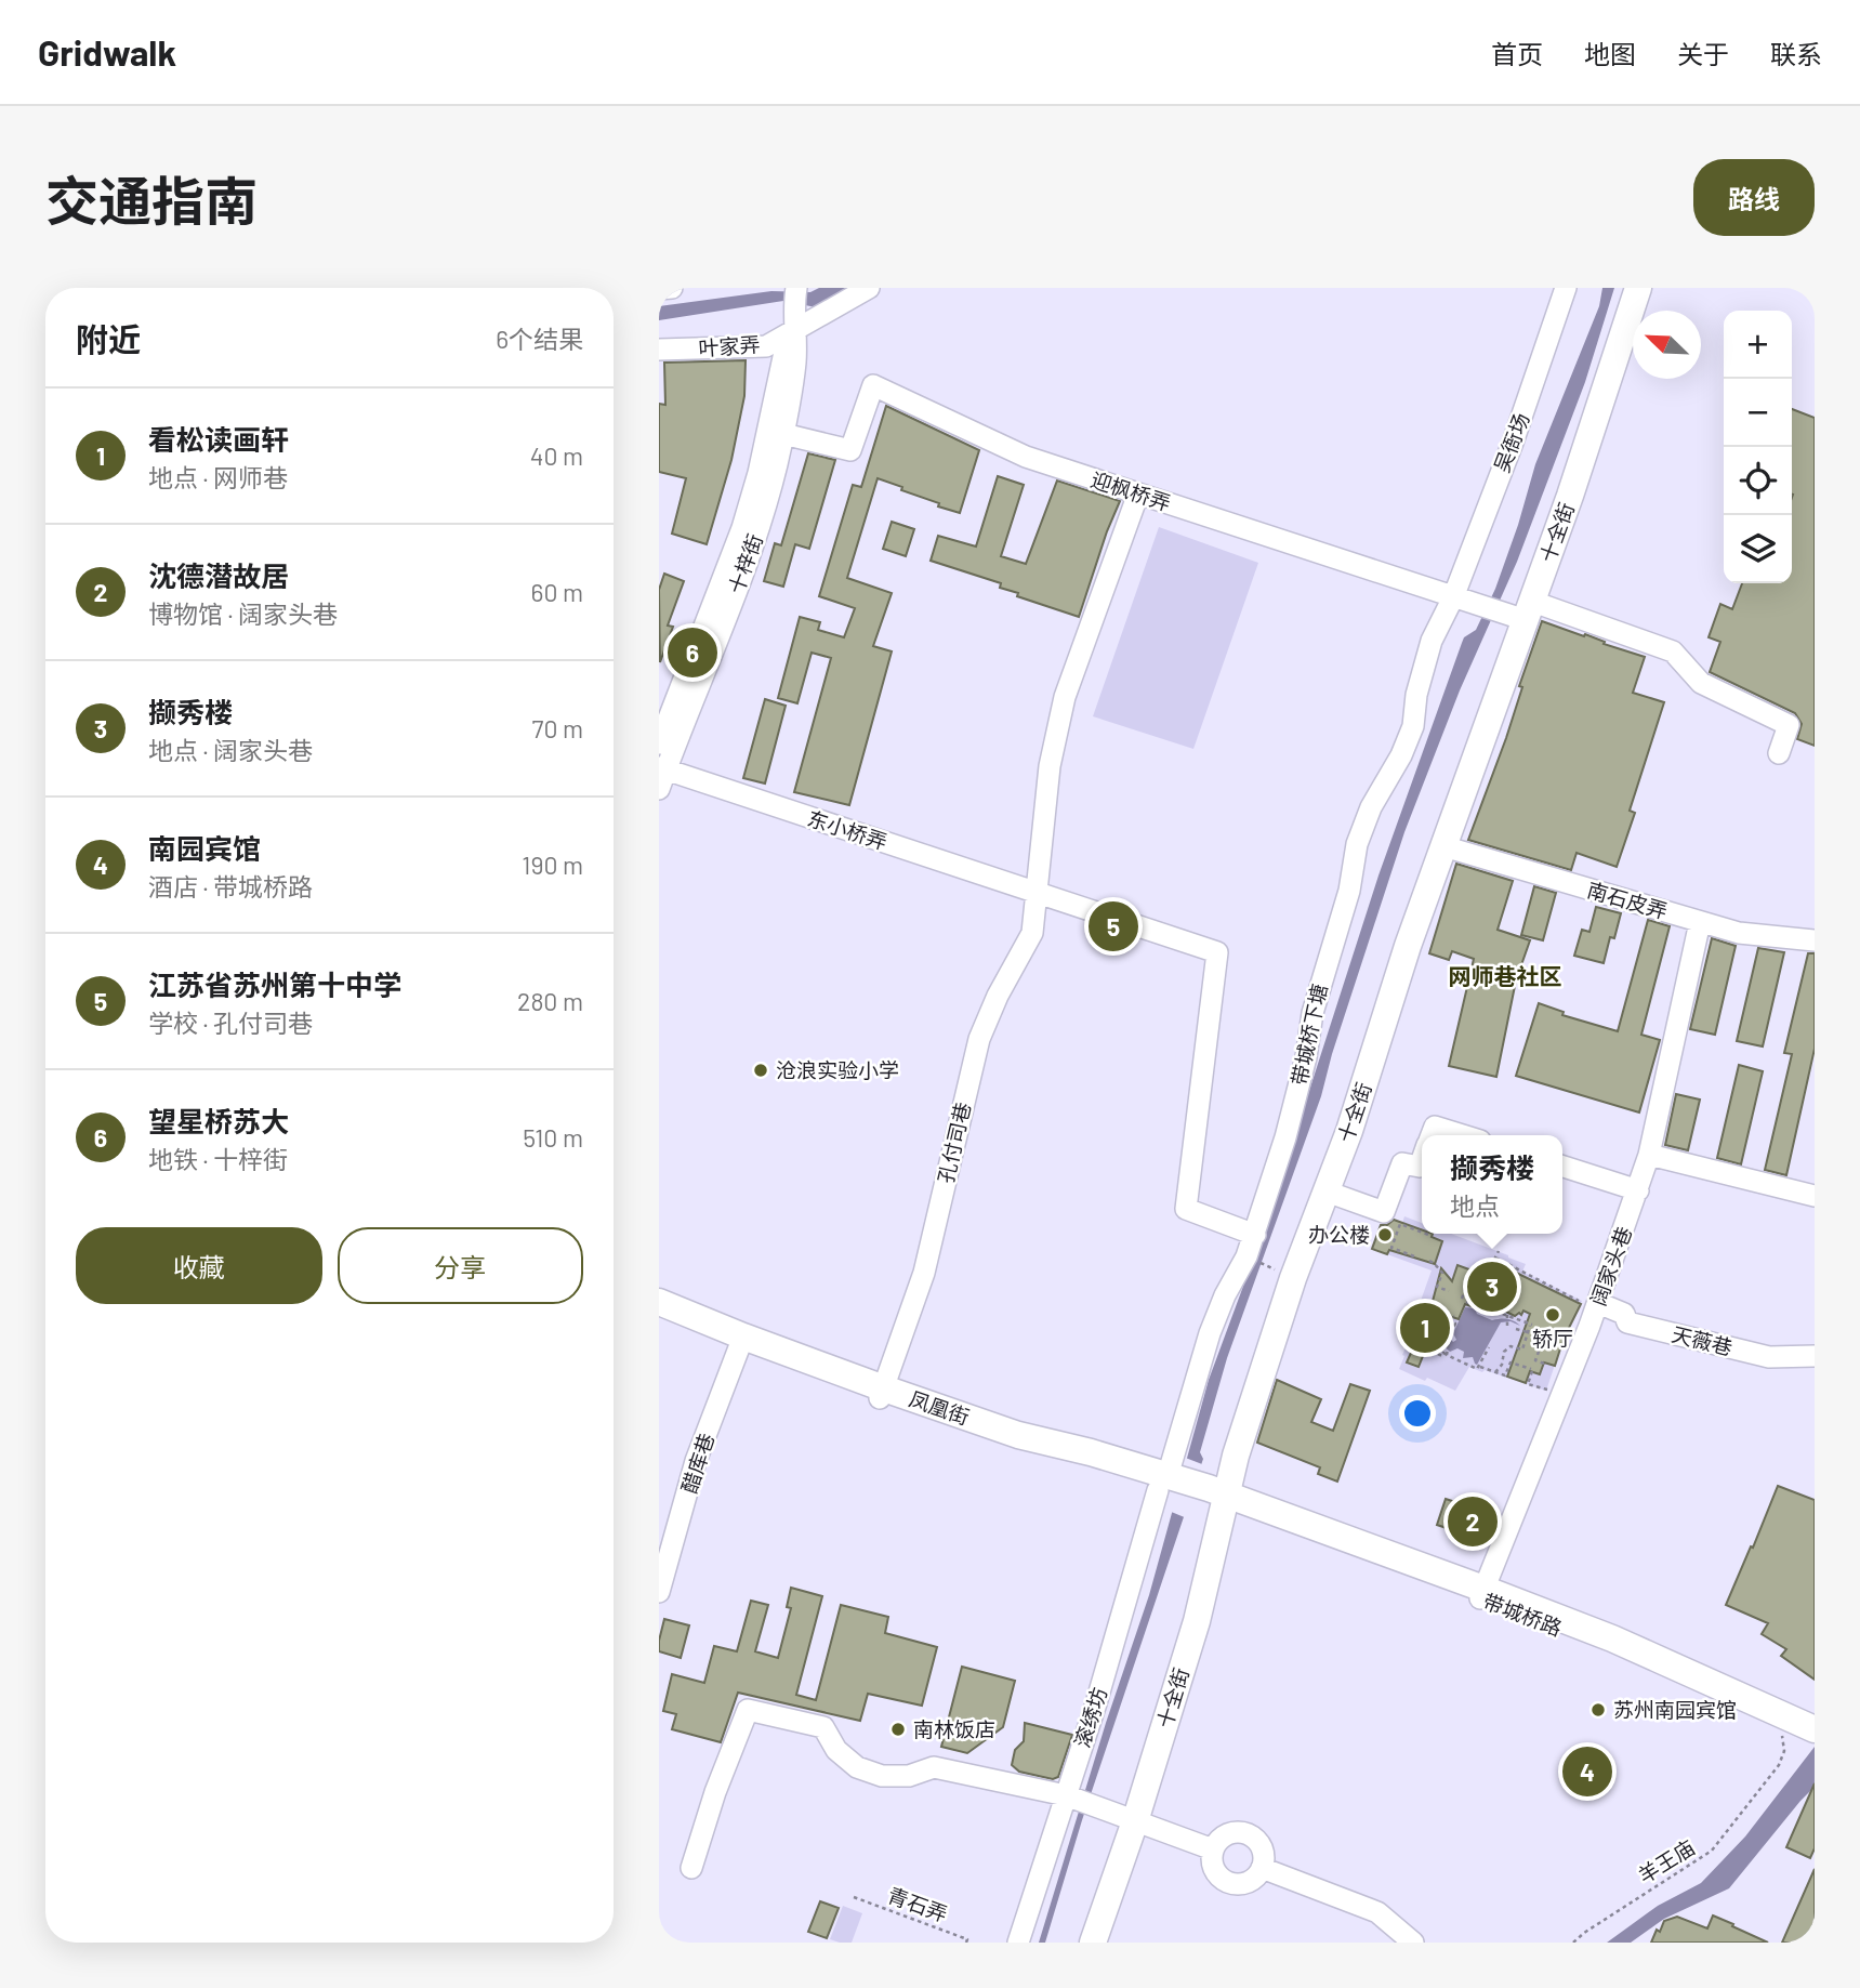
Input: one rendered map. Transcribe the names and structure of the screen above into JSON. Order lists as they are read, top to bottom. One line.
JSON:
{"streets":{"main road":["十全街","凤凰街","带城桥路"],"street":["叶家弄","吴衙场","迎枫桥弄","十梓街","东小桥弄","南石皮弄","带城桥下塘","孔付司巷","阔家头巷","天薇巷","醋库巷","滚绣坊"],"path":["羊王庙","青石弄"]},"crossings":[["叶家弄","十梓街"],["吴衙场","迎枫桥弄"],["吴衙场","带城桥下塘"],["迎枫桥弄","十全街"],["迎枫桥弄","十梓街"],["迎枫桥弄","带城桥下塘"],["迎枫桥弄","孔付司巷"],["十全街","南石皮弄"],["十全街","凤凰街"],["十全街","带城桥路"],["十梓街","东小桥弄"],["东小桥弄","带城桥下塘"],["东小桥弄","孔付司巷"],["南石皮弄","阔家头巷"],["带城桥下塘","凤凰街"],["带城桥下塘","滚绣坊"],["孔付司巷","凤凰街"],["阔家头巷","天薇巷"],["阔家头巷","带城桥路"],["凤凰街","醋库巷"],["凤凰街","带城桥路"],["凤凰街","滚绣坊"],["带城桥路","羊王庙"]],"districts":["网师巷社区"],"places":["沧浪实验小学","办公楼","轿厅","苏州南园宾馆","南林饭店"],"north":"top left","page":{"header":"Gridwalk","nav":["首页","地图","关于","联系"],"title":"交通指南","buttons":["路线",["收藏","分享"]],"heading":["附近","6个结果"],"map_buttons":["+","−"],"list":[{"mark":"1","name":"看松读画轩","note":"地点 · 网师巷","value":"40 m"},{"mark":"2","name":"沈德潜故居","note":"博物馆 · 阔家头巷","value":"60 m"},{"mark":"3","name":"撷秀楼","note":"地点 · 阔家头巷","value":"70 m"},{"mark":"4","name":"南园宾馆","note":"酒店 · 带城桥路","value":"190 m"},{"mark":"5","name":"江苏省苏州第十中学","note":"学校 · 孔付司巷","value":"280 m"},{"mark":"6","name":"望星桥苏大","note":"地铁 · 十梓街","value":"510 m"}],"pins":["6","5","3","1","2","4"],"popup":["撷秀楼","地点"]}}
